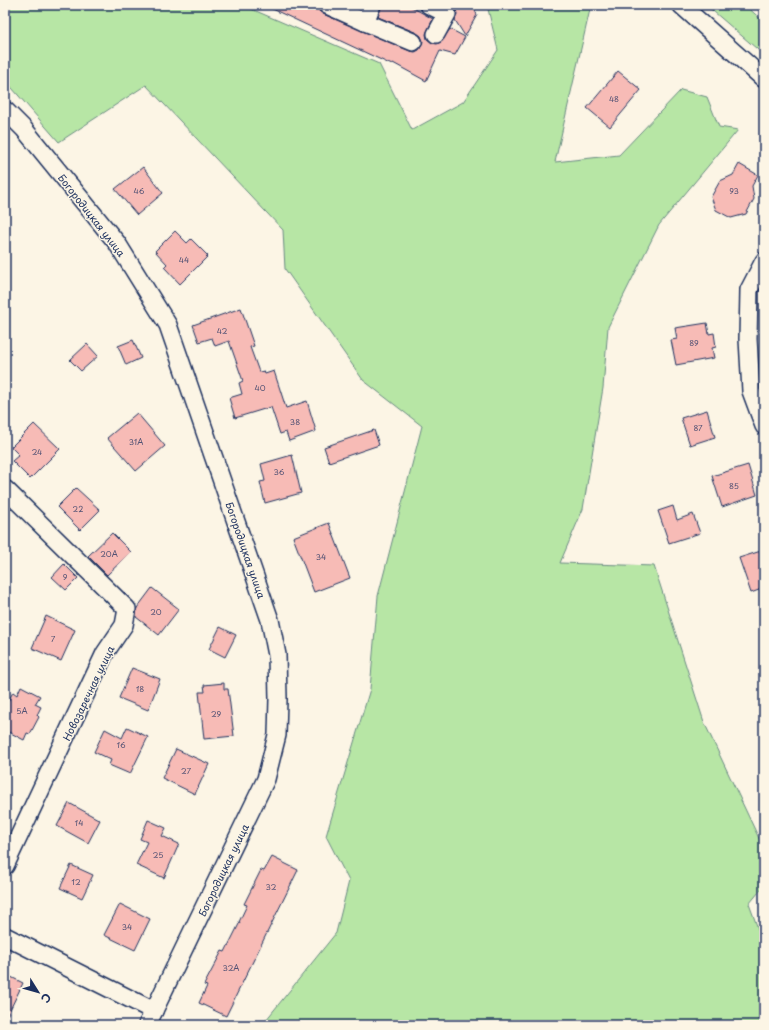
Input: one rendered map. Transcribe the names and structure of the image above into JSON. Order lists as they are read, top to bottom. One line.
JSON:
{"streets":{"street":["Богородицкая улица","Новозаречная улица"]},"house_numbers":["48","46","93","44","42","89","40","38","87","31А","24","36","85","22","20А","34","9","20","7","18","5А","29","16","27","14","25","12","32","34","32А"],"north":"bottom right"}
